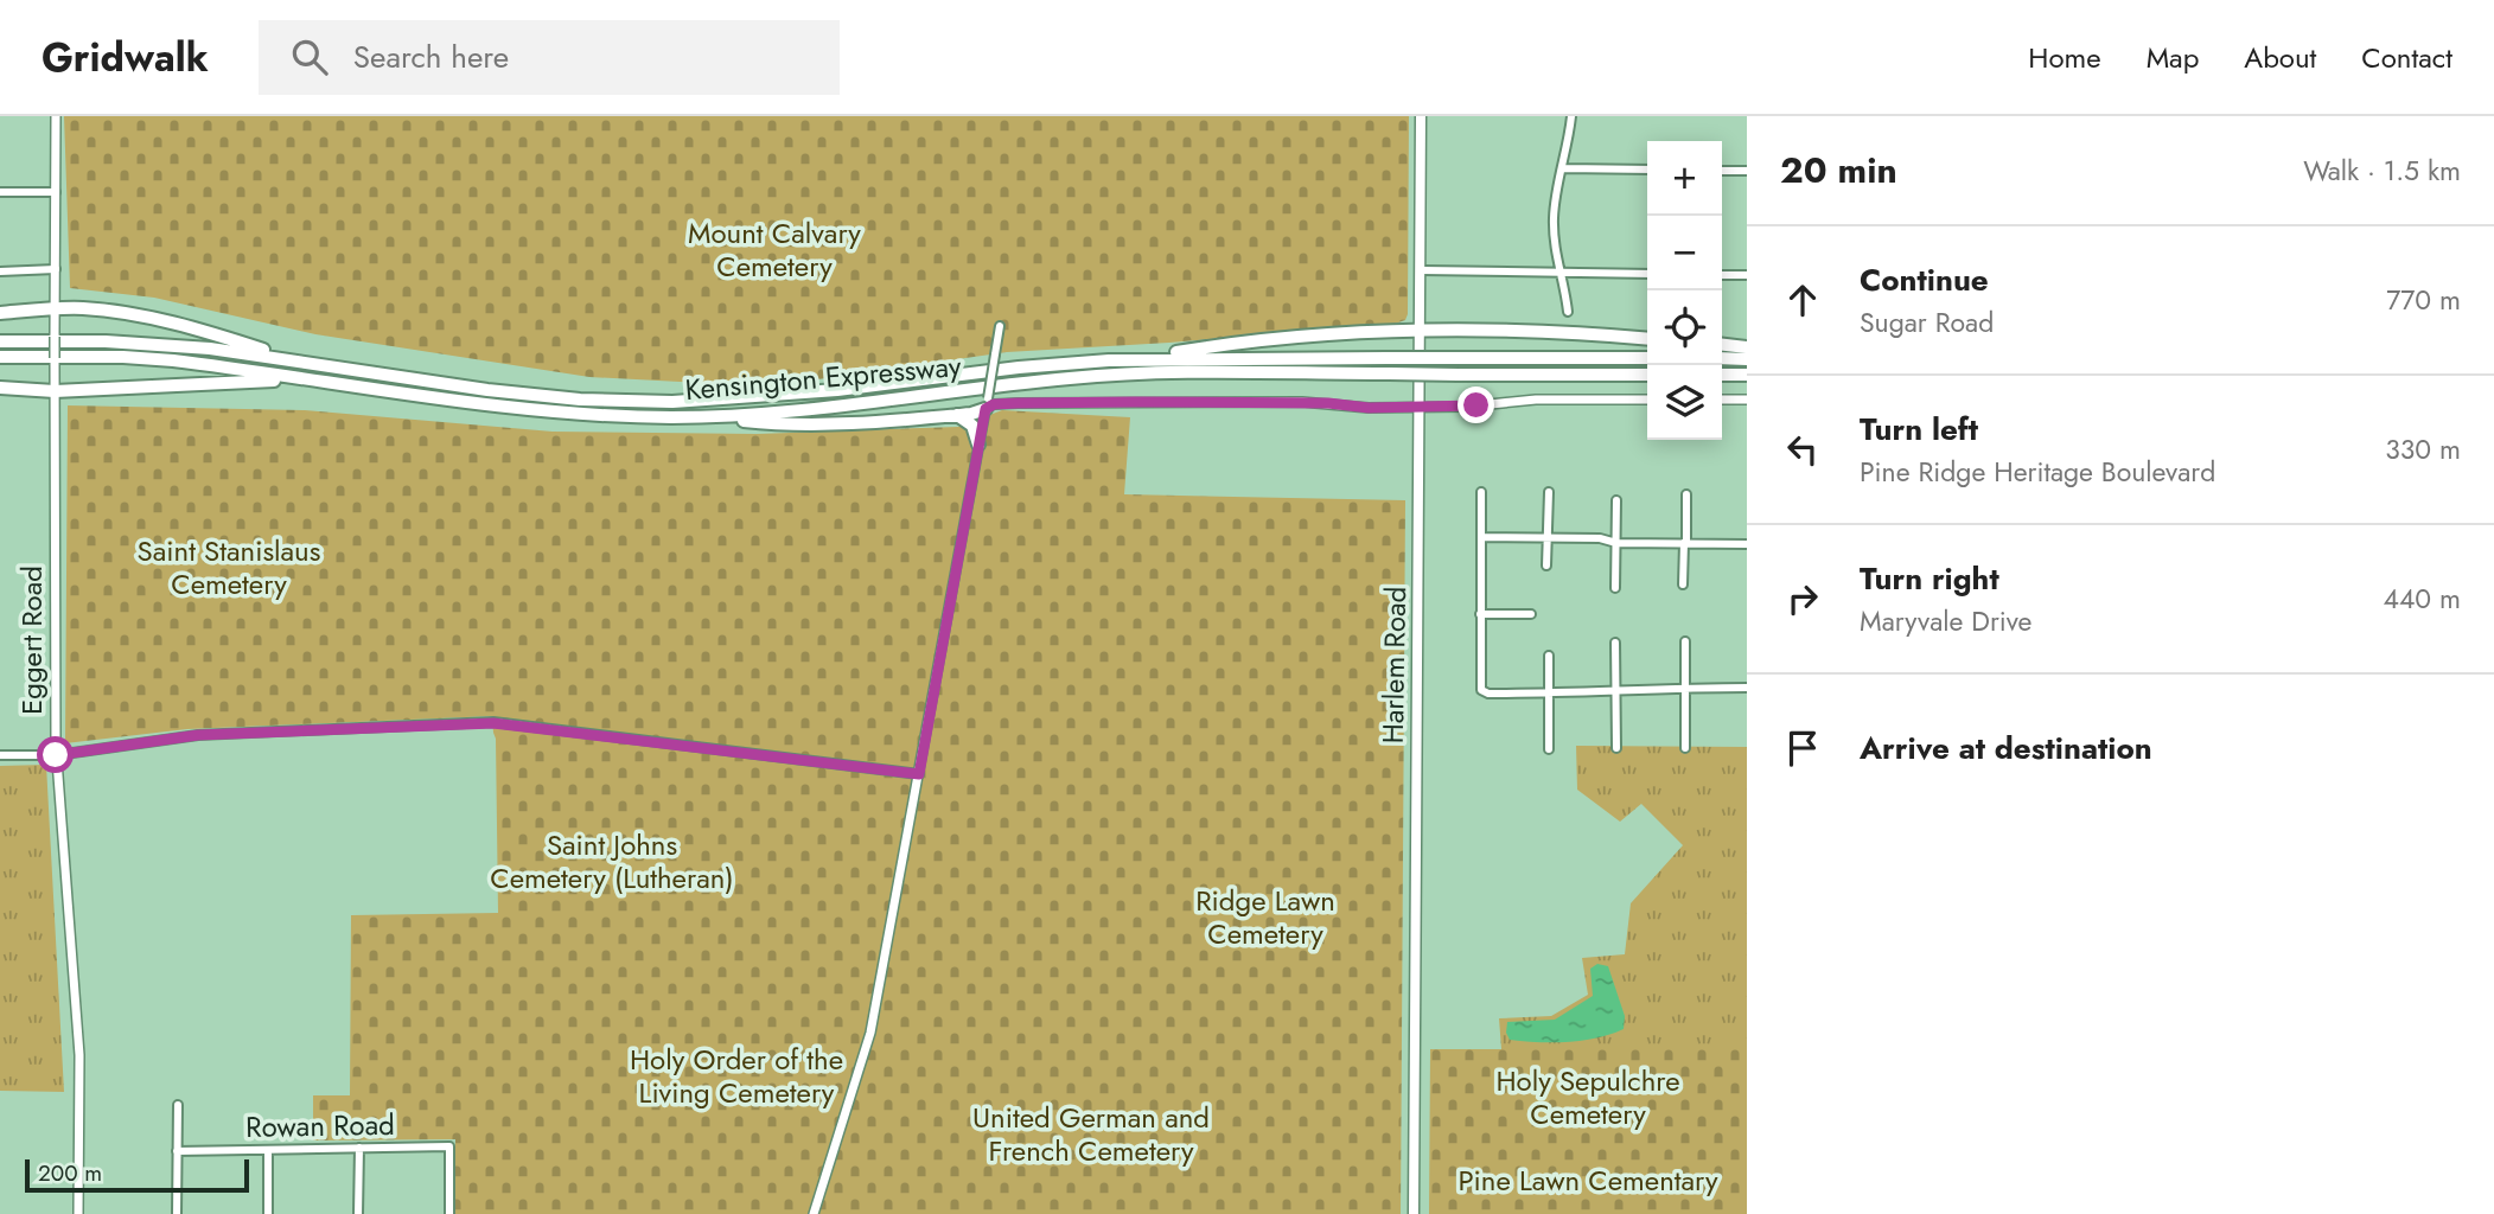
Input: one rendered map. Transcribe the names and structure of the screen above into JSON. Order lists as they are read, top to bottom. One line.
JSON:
{"streets":{"highway":["Kensington Expressway"],"main road":["Harlem Road"],"street":["Eggert Road","Rowan Road"]},"parks":["Mount Calvary Cemetery","Saint Stanislaus Cemetery","Saint Johns Cemetery (Lutheran)","Ridge Lawn Cemetery","Holy Order of the Living Cemetery","Holy Sepulchre Cemetery","United German and French Cemetery","Pine Lawn Cementary"],"scale_bar":"200 m","page":{"header":"Gridwalk","search":"Search here","nav":["Home","Map","About","Contact"],"heading":["20 min","Walk · 1.5 km"],"map_buttons":["+","−"],"list":[["Continue","Sugar Road","770 m"],["Turn left","Pine Ridge Heritage Boulevard","330 m"],["Turn right","Maryvale Drive","440 m"],"Arrive at destination"],"scale":"200 m"}}
